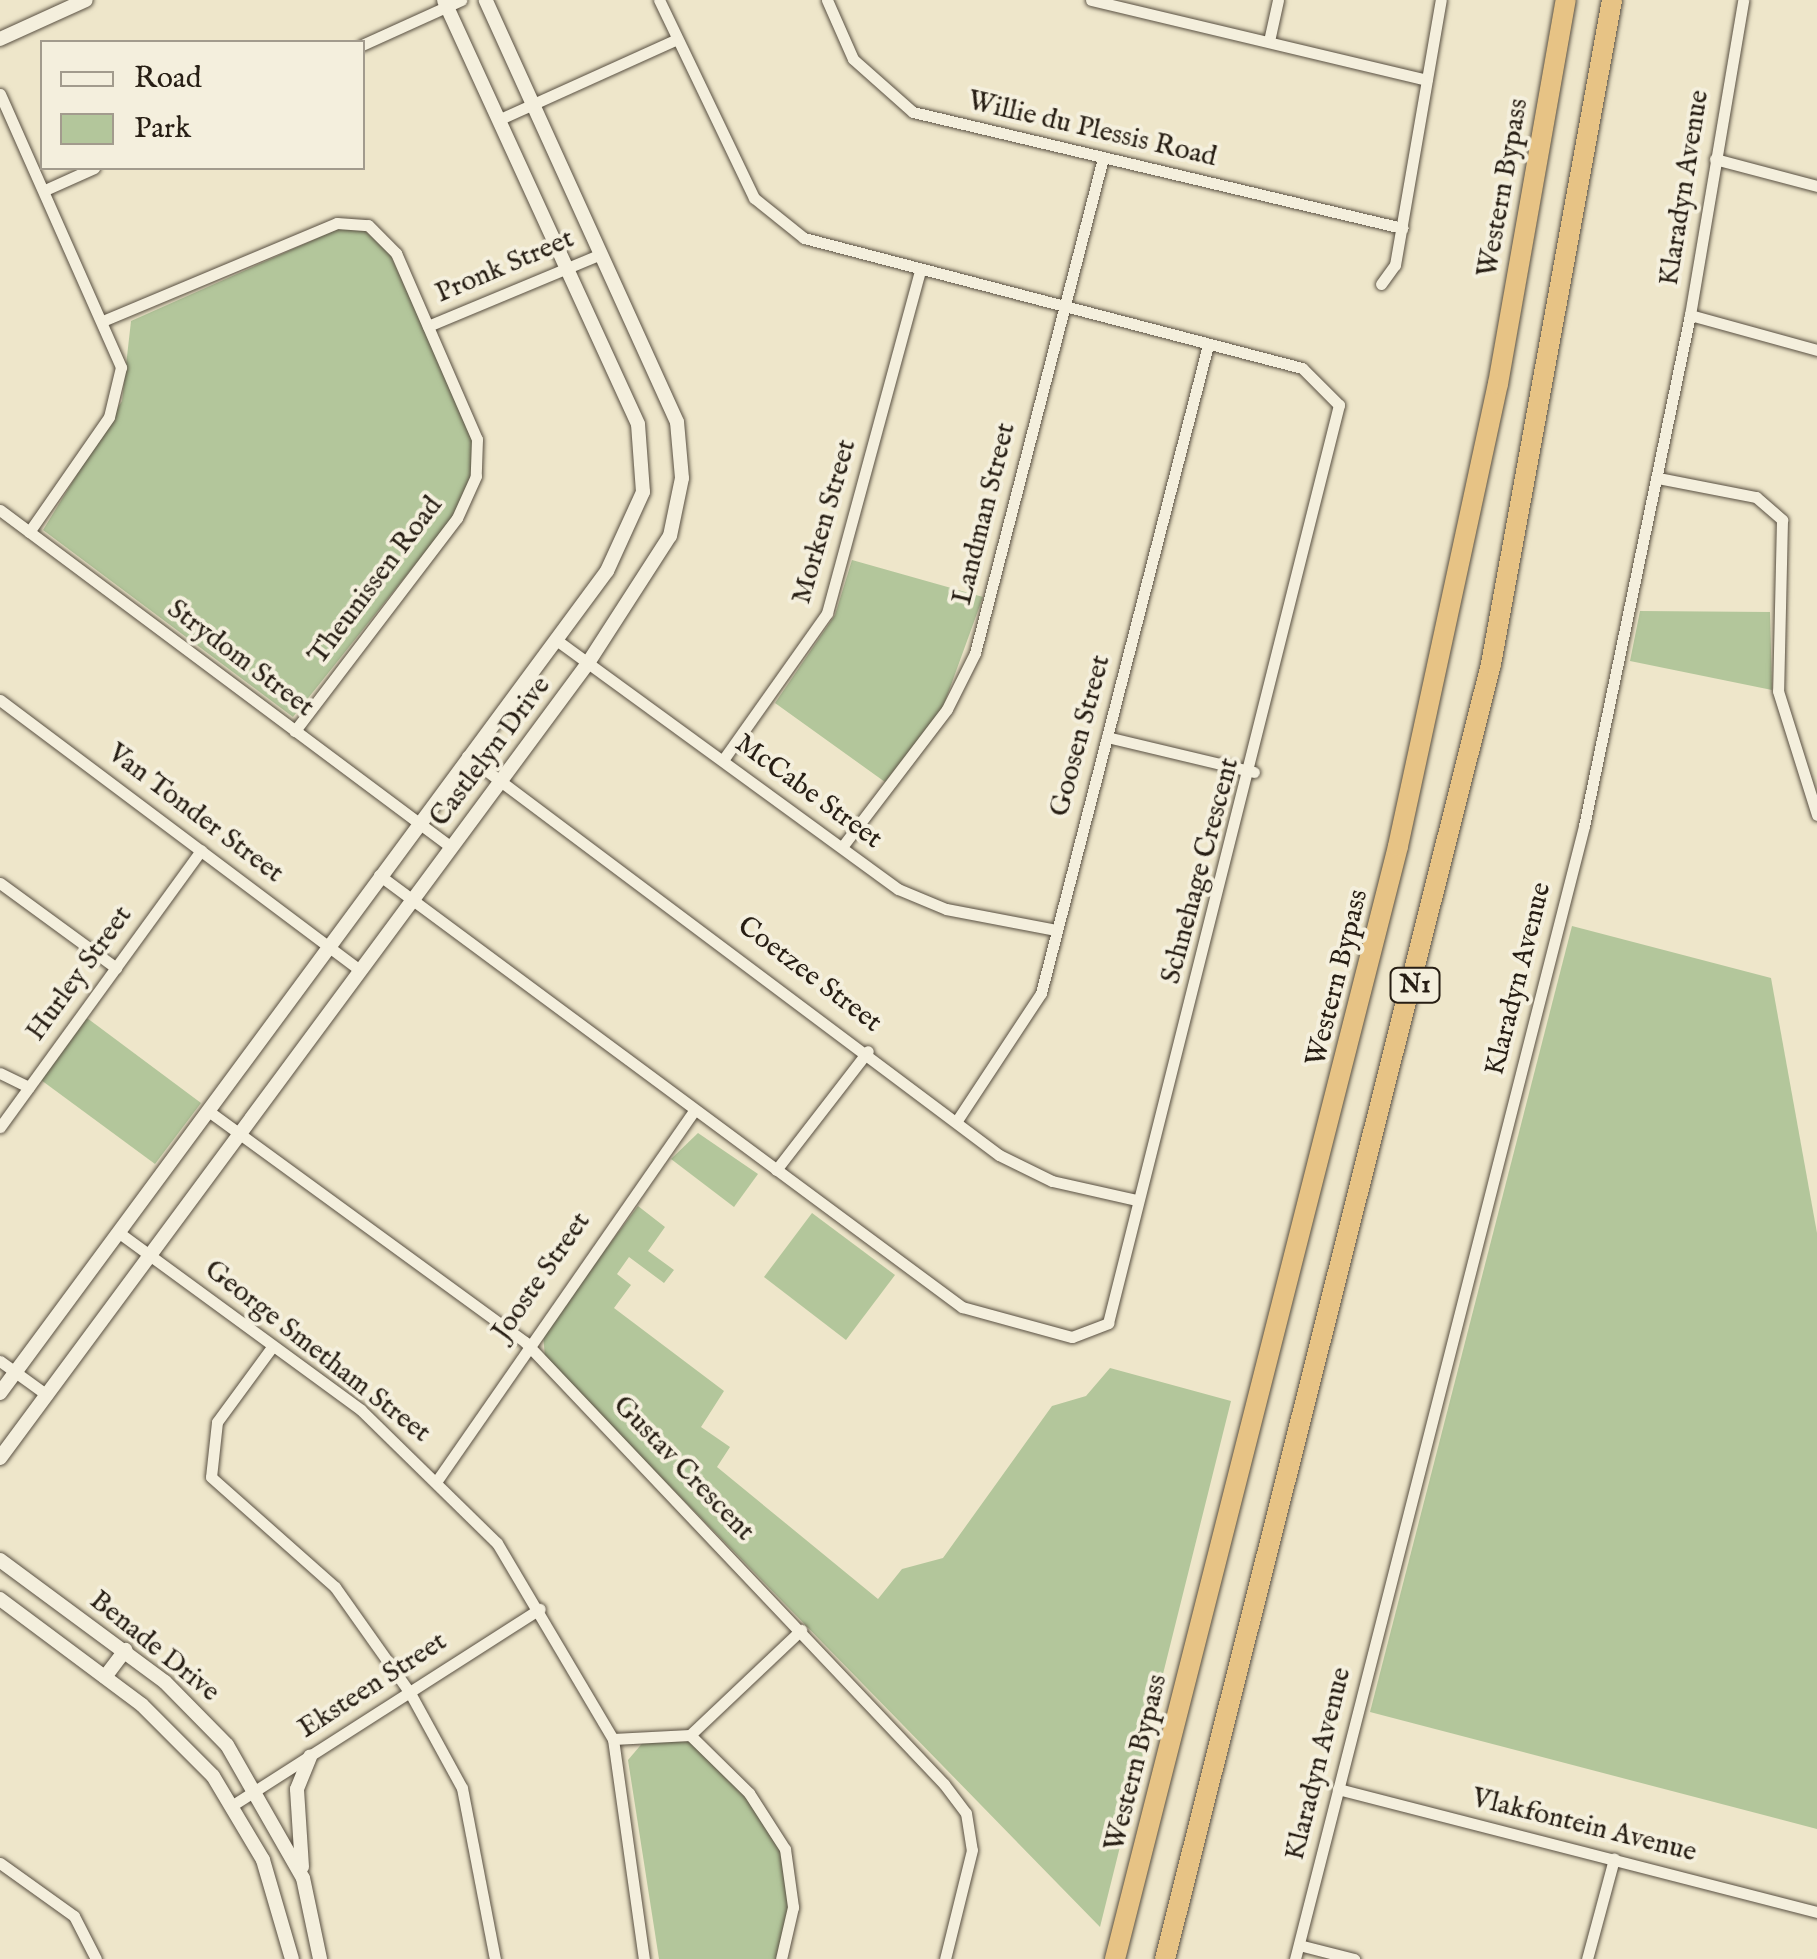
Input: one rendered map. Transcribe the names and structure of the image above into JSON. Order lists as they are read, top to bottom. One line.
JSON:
{"streets":{"highway":["Western Bypass","N1"],"street":["Willie du Plessis Road","Klaradyn Avenue","Pronk Street","Landman Street","Morken Street","Theunissen Road","Strydom Street","Goosen Street","Castlelyn Drive","McCabe Street","Van Tonder Street","Schnehage Crescent","Hurley Street","Coetzee Street","Jooste Street","George Smetham Street","Gustav Crescent","Benade Drive","Eksteen Street","Vlakfontein Avenue"]},"crossings":[["Willie du Plessis Road","Landman Street"],["Klaradyn Avenue","Vlakfontein Avenue"],["Pronk Street","Theunissen Road"],["Pronk Street","Castlelyn Drive"],["Landman Street","McCabe Street"],["Landman Street","Schnehage Crescent"],["Morken Street","McCabe Street"],["Morken Street","Schnehage Crescent"],["Theunissen Road","Strydom Street"],["Strydom Street","Castlelyn Drive"],["Goosen Street","McCabe Street"],["Goosen Street","Schnehage Crescent"],["Goosen Street","Coetzee Street"],["Castlelyn Drive","McCabe Street"],["Castlelyn Drive","Van Tonder Street"],["Castlelyn Drive","Schnehage Crescent"],["Castlelyn Drive","Coetzee Street"],["Castlelyn Drive","George Smetham Street"],["Castlelyn Drive","Gustav Crescent"],["Van Tonder Street","Hurley Street"],["Schnehage Crescent","Coetzee Street"],["Schnehage Crescent","Jooste Street"],["Jooste Street","George Smetham Street"],["Jooste Street","Gustav Crescent"],["George Smetham Street","Eksteen Street"],["Benade Drive","Eksteen Street"]],"legend":["Road","Park"]}
